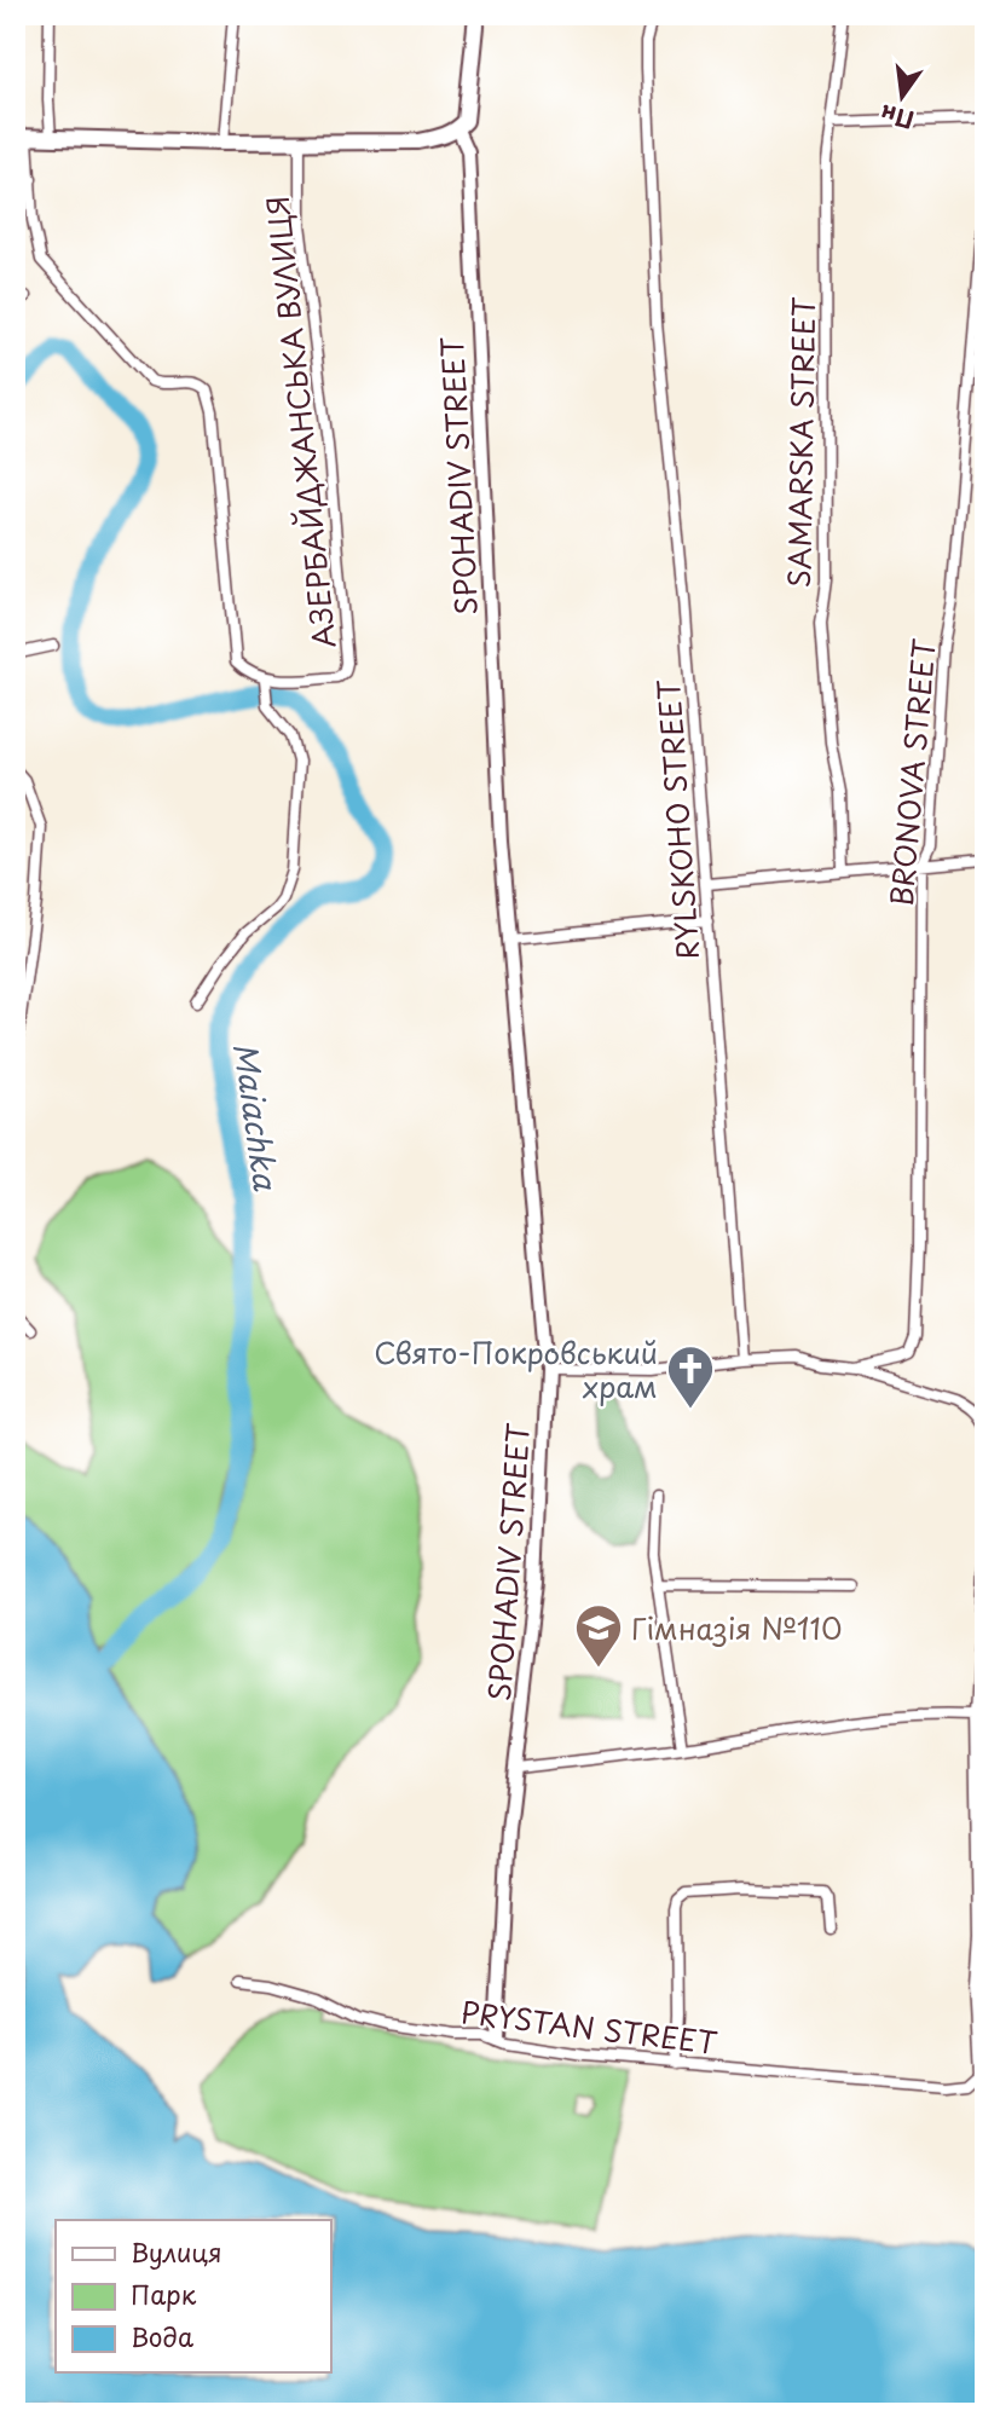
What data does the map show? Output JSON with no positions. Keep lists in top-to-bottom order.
{
  "streets": {
    "street": [
      "АЗЕРБАЙДЖАНСЬКА ВУЛИЦЯ",
      "SAMARSKA STREET",
      "SPOHADIV STREET",
      "BRONOVA STREET",
      "RYLSKOHO STREET",
      "PRYSTAN STREET"
    ]
  },
  "crossings": [
    ["SPOHADIV STREET", "PRYSTAN STREET"]
  ],
  "water": ["Maiachka"],
  "places": {
    "church": ["Свято-Покровський храм"],
    "school or university": ["Гімназія №110"]
  },
  "legend": ["Вулиця", "Парк", "Вода"],
  "north": "bottom"
}
